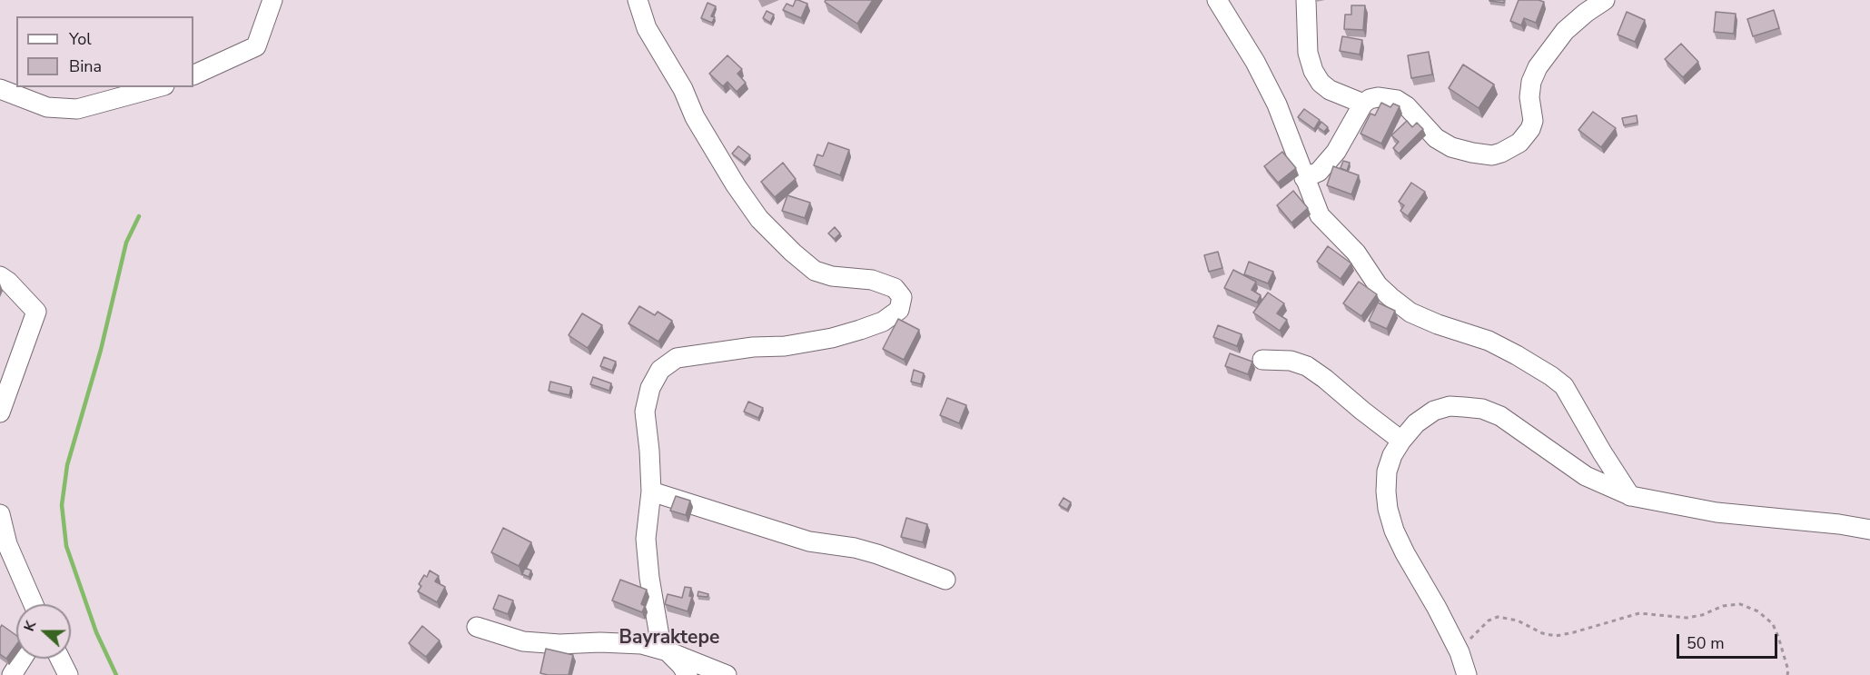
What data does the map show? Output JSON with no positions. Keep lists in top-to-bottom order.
{
  "districts": ["Bayraktepe"],
  "legend": ["Yol", "Bina"],
  "scale_bar": "50 m",
  "north": "left"
}
